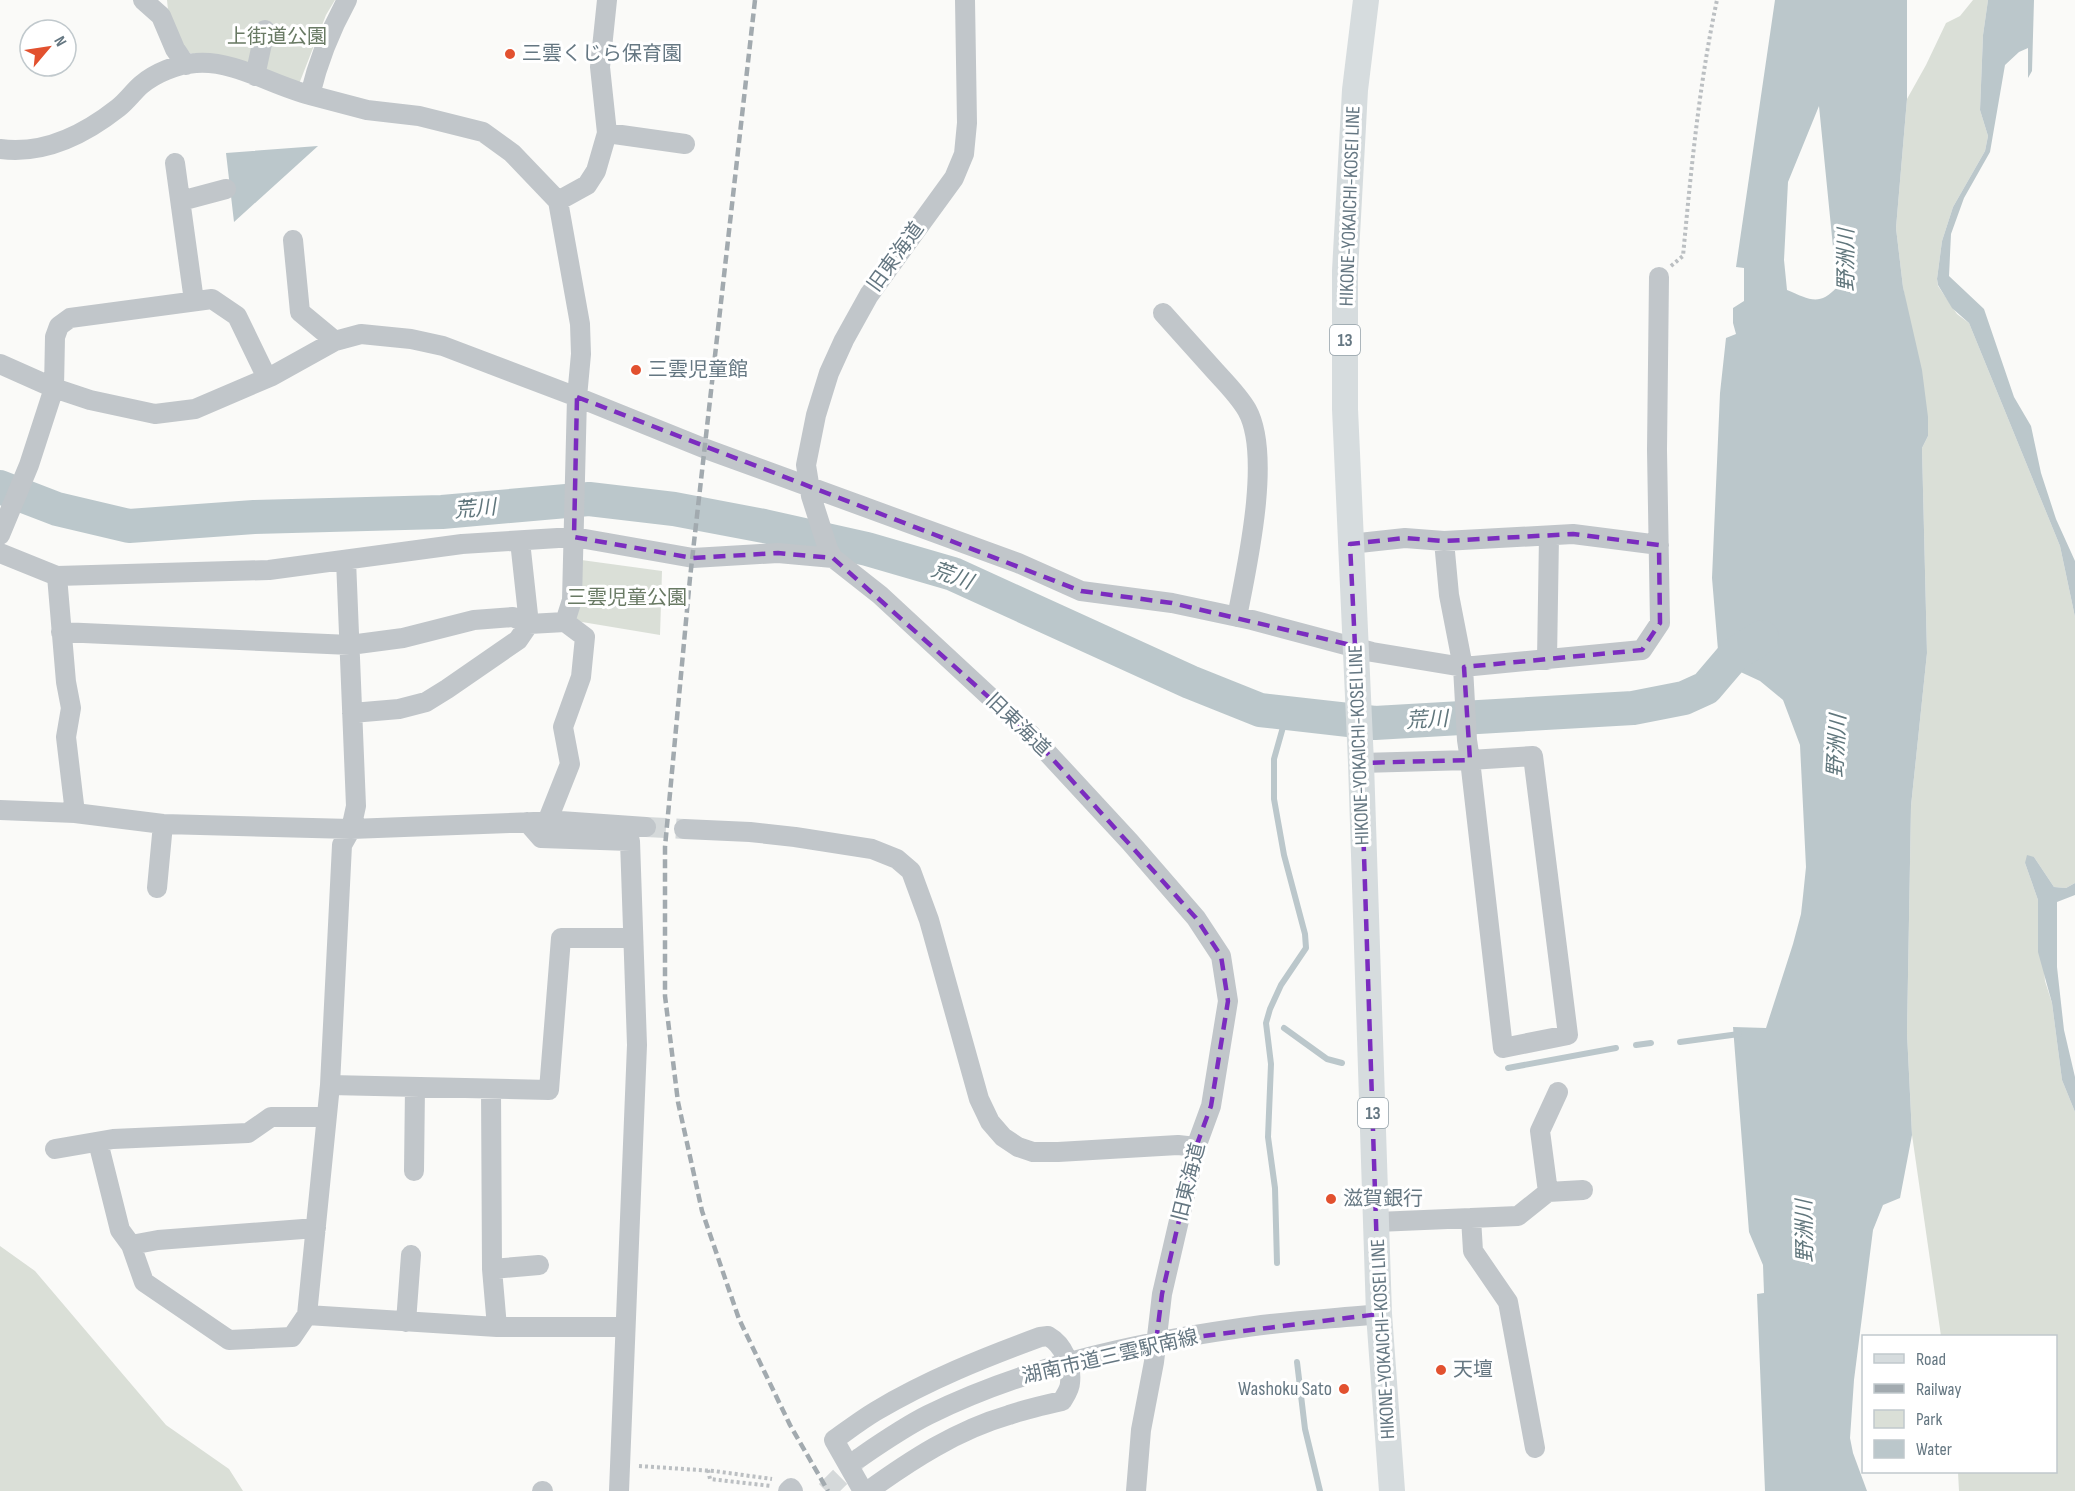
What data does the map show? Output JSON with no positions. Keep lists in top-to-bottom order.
{
  "streets": {
    "main road": ["HIKONE-YOKAICHI-KOSEI LINE", "13"],
    "street": ["旧東海道", "湖南市道三雲駅南線"]
  },
  "crossings": [
    ["HIKONE-YOKAICHI-KOSEI LINE", "湖南市道三雲駅南線"],
    ["旧東海道", "湖南市道三雲駅南線"]
  ],
  "water": ["野洲川", "荒川"],
  "parks": ["上街道公園", "三雲児童公園"],
  "places": [
    "三雲くじら保育園",
    "三雲児童館",
    "滋賀銀行",
    "天壇",
    "Washoku Sato"
  ],
  "legend": [
    "Road",
    "Railway",
    "Park",
    "Water"
  ],
  "north": "top right"
}
